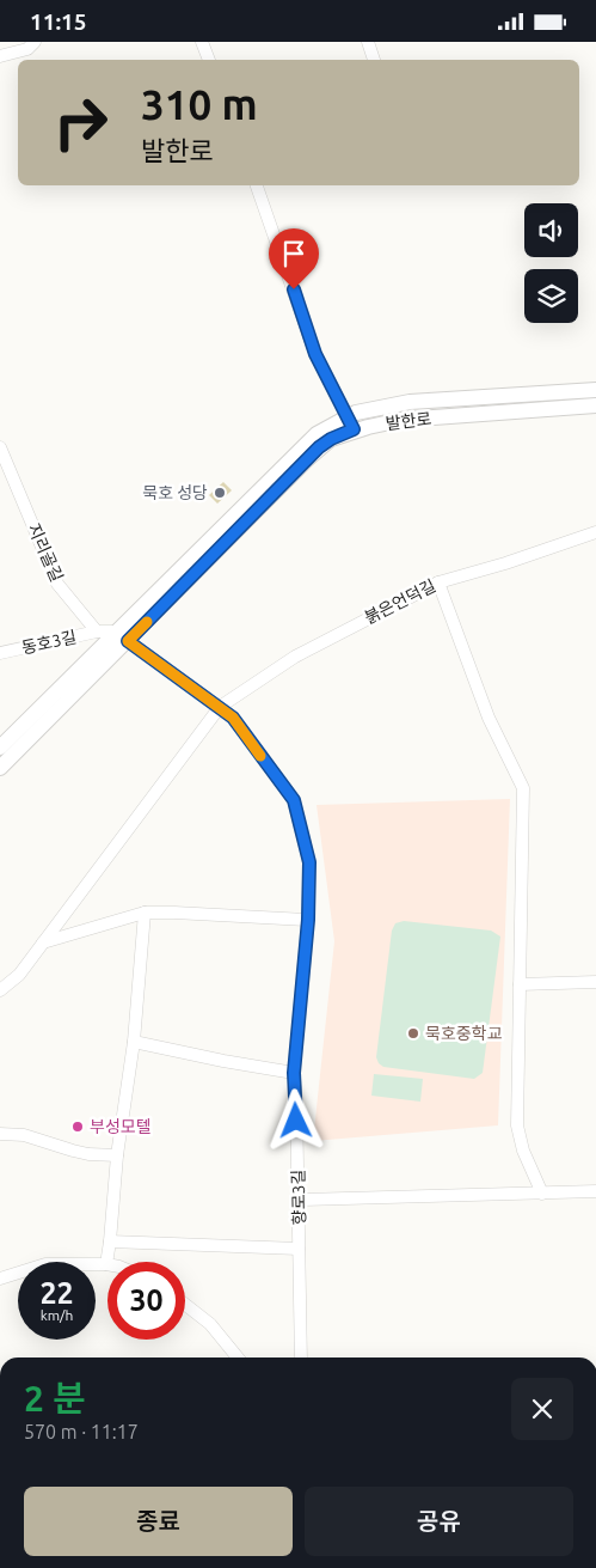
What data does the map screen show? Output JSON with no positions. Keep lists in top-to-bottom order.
{
  "streets": {
    "street": [
      "발한로",
      "지리골길",
      "붉은언덕길",
      "동호3길",
      "향로3길"
    ]
  },
  "crossings": [
    ["발한로", "향로3길"],
    ["지리골길", "동호3길"],
    ["붉은언덕길", "향로3길"]
  ],
  "places": ["묵호 성당", "묵호중학교", "부성모텔"],
  "page": {
    "status": "11:15",
    "turn": ["310 m", "발한로"],
    "speed": "22 km/h",
    "limit": "30",
    "heading": ["2 분", "570 m · 11:17"],
    "buttons": ["종료", "공유"]
  }
}
